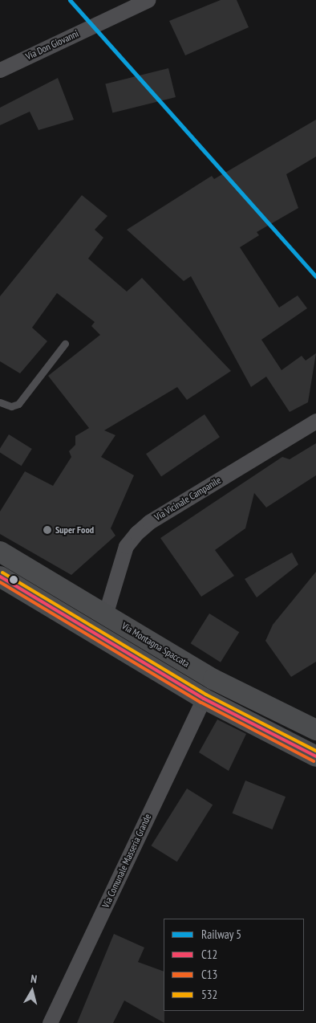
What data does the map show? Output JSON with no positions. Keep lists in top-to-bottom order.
{
  "streets": {
    "main road": ["Via Montagna Spaccata"],
    "street": ["Via Don Giovanni", "Via Vicinale Campanile", "Via Comunale Masseria Grande"]
  },
  "crossings": [
    ["Via Vicinale Campanile", "Via Montagna Spaccata"]
  ],
  "places": ["Super Food"],
  "lines": [
    "rail line 5",
    "transit line 532",
    "transit line C12",
    "transit line C13"
  ],
  "legend": [
    "Railway 5",
    "C12",
    "C13",
    "532"
  ],
  "north": "top"
}
